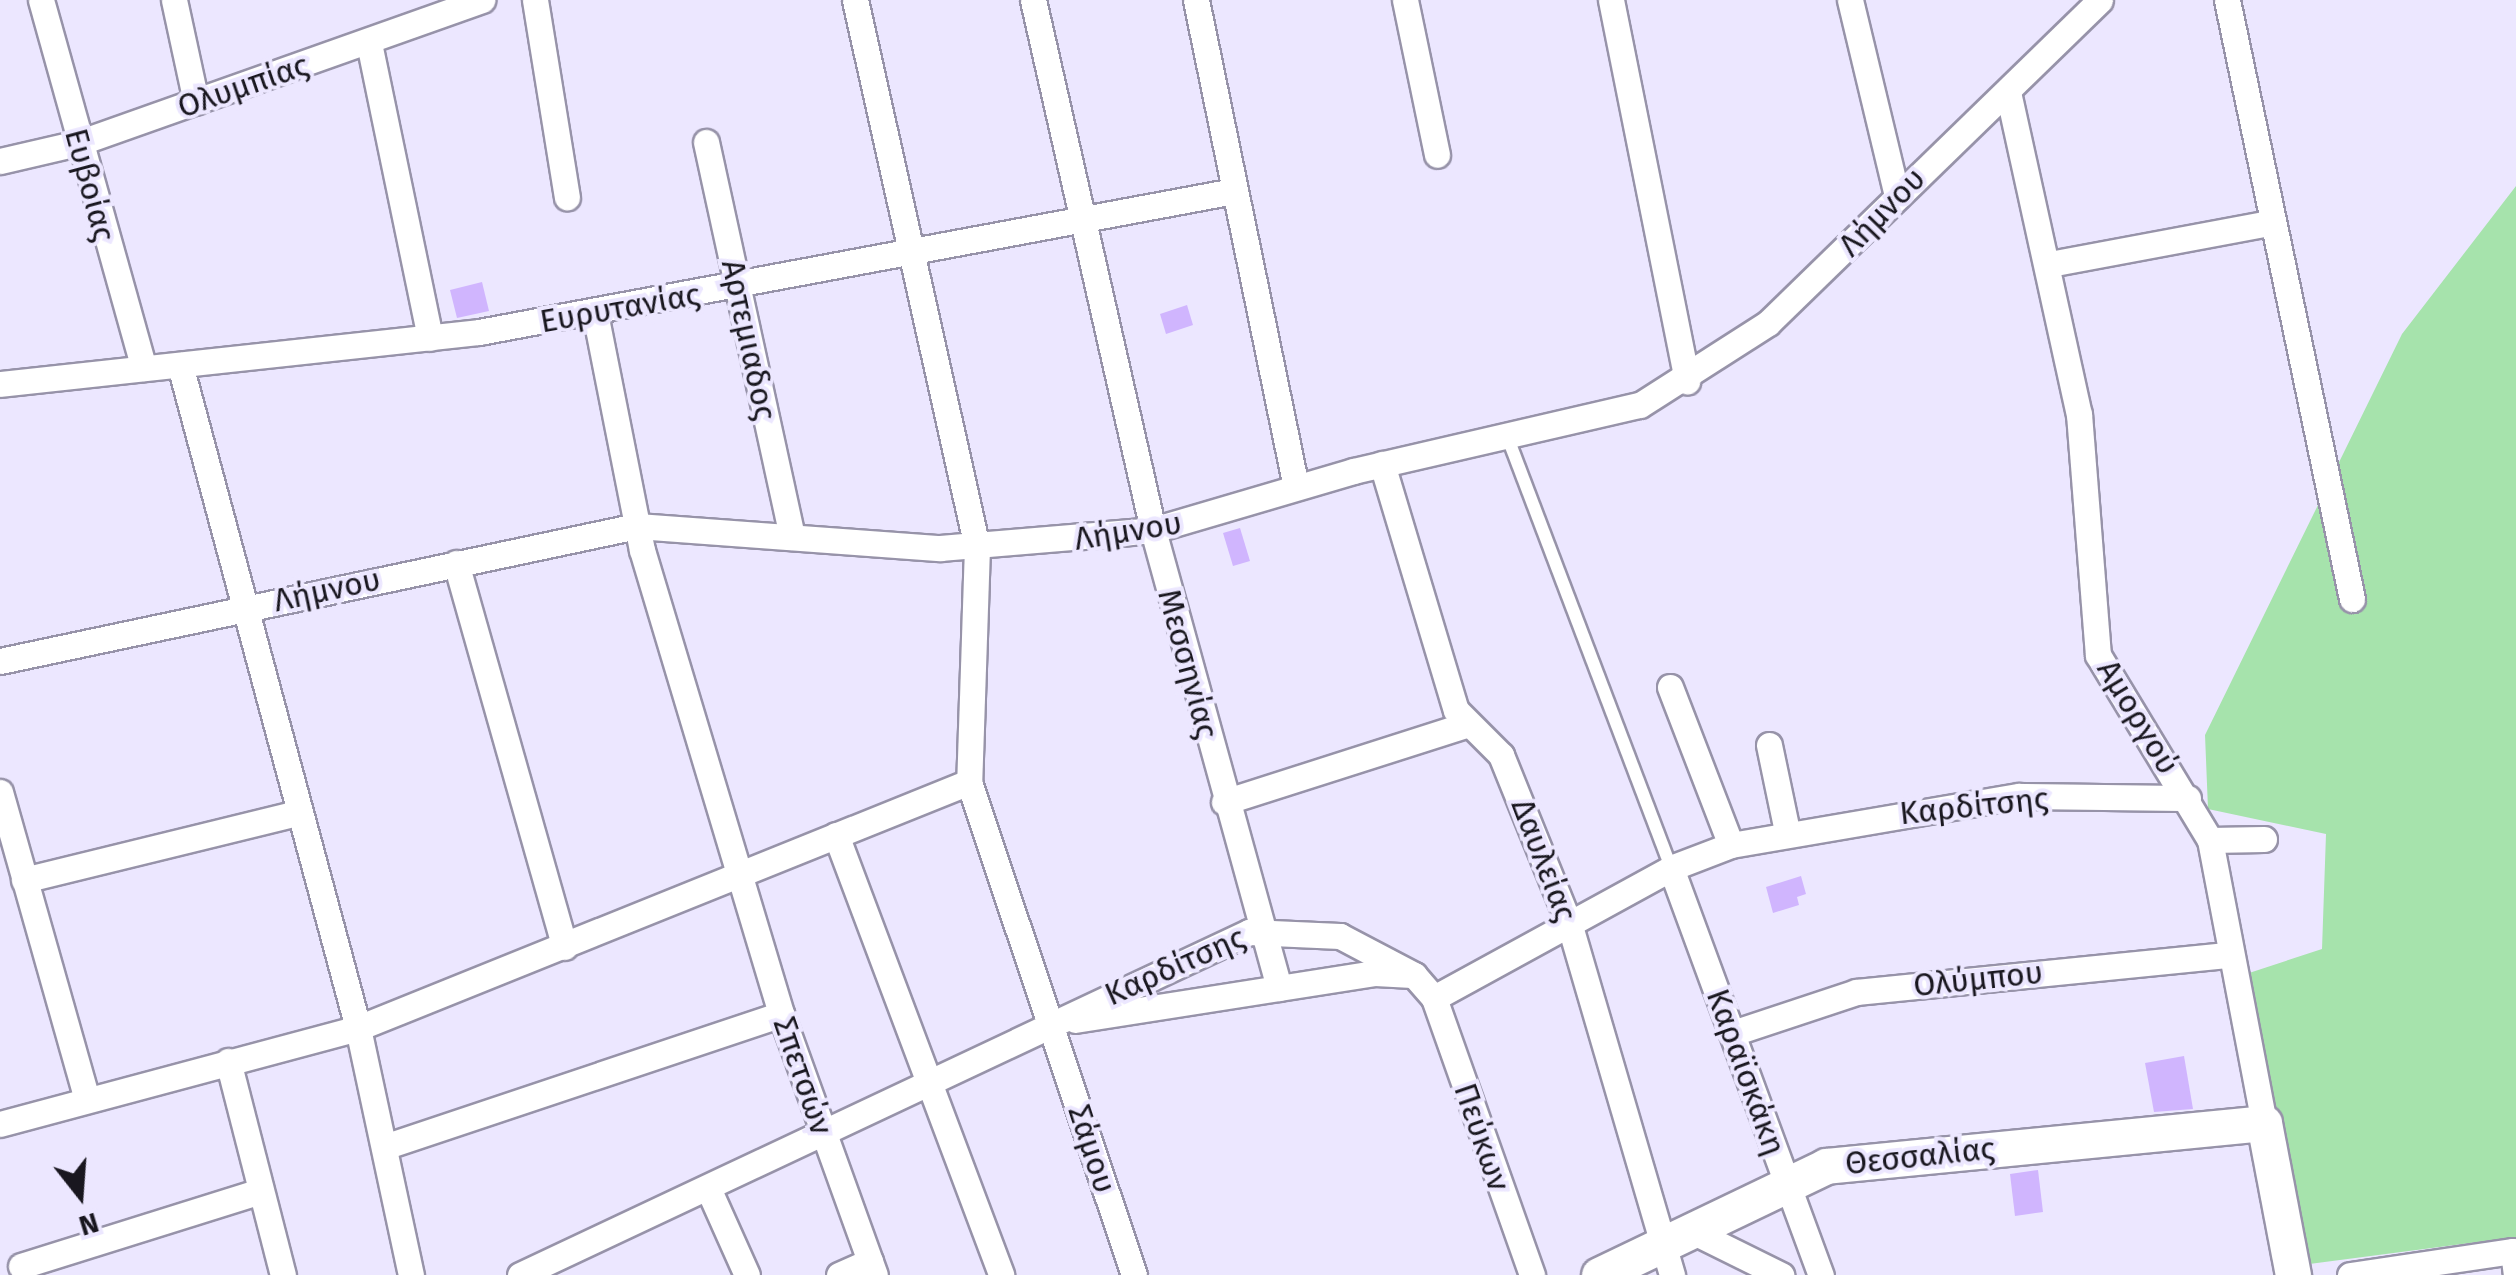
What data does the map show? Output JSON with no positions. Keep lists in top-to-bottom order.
{
  "streets": {
    "street": [
      "Ολυμπίας",
      "Ευβοίας",
      "Λήμνου",
      "Ευρυτανίας",
      "Αρτεμιαδος",
      "Μεσσηνίας",
      "Αμοργού",
      "Καρδίτσης",
      "Δαυλείας",
      "Ολύμπου",
      "Καραϊσκάκη",
      "Σπετσών",
      "Πεύκων",
      "Σάμου",
      "Θεσσαλίας"
    ]
  },
  "crossings": [
    ["Ολυμπίας", "Ευβοίας"],
    ["Ευβοίας", "Ευρυτανίας"],
    ["Λήμνου", "Αρτεμιαδος"],
    ["Λήμνου", "Μεσσηνίας"],
    ["Λήμνου", "Αμοργού"],
    ["Λήμνου", "Δαυλείας"],
    ["Λήμνου", "Σπετσών"],
    ["Ευρυτανίας", "Αρτεμιαδος"],
    ["Ευρυτανίας", "Μεσσηνίας"],
    ["Ευρυτανίας", "Σπετσών"],
    ["Μεσσηνίας", "Καρδίτσης"],
    ["Αμοργού", "Καρδίτσης"],
    ["Αμοργού", "Ολύμπου"],
    ["Αμοργού", "Θεσσαλίας"],
    ["Καρδίτσης", "Δαυλείας"],
    ["Καρδίτσης", "Καραϊσκάκη"],
    ["Καρδίτσης", "Σπετσών"],
    ["Καρδίτσης", "Πεύκων"],
    ["Καρδίτσης", "Σάμου"],
    ["Δαυλείας", "Θεσσαλίας"],
    ["Ολύμπου", "Καραϊσκάκη"],
    ["Καραϊσκάκη", "Θεσσαλίας"]
  ],
  "north": "bottom"
}
